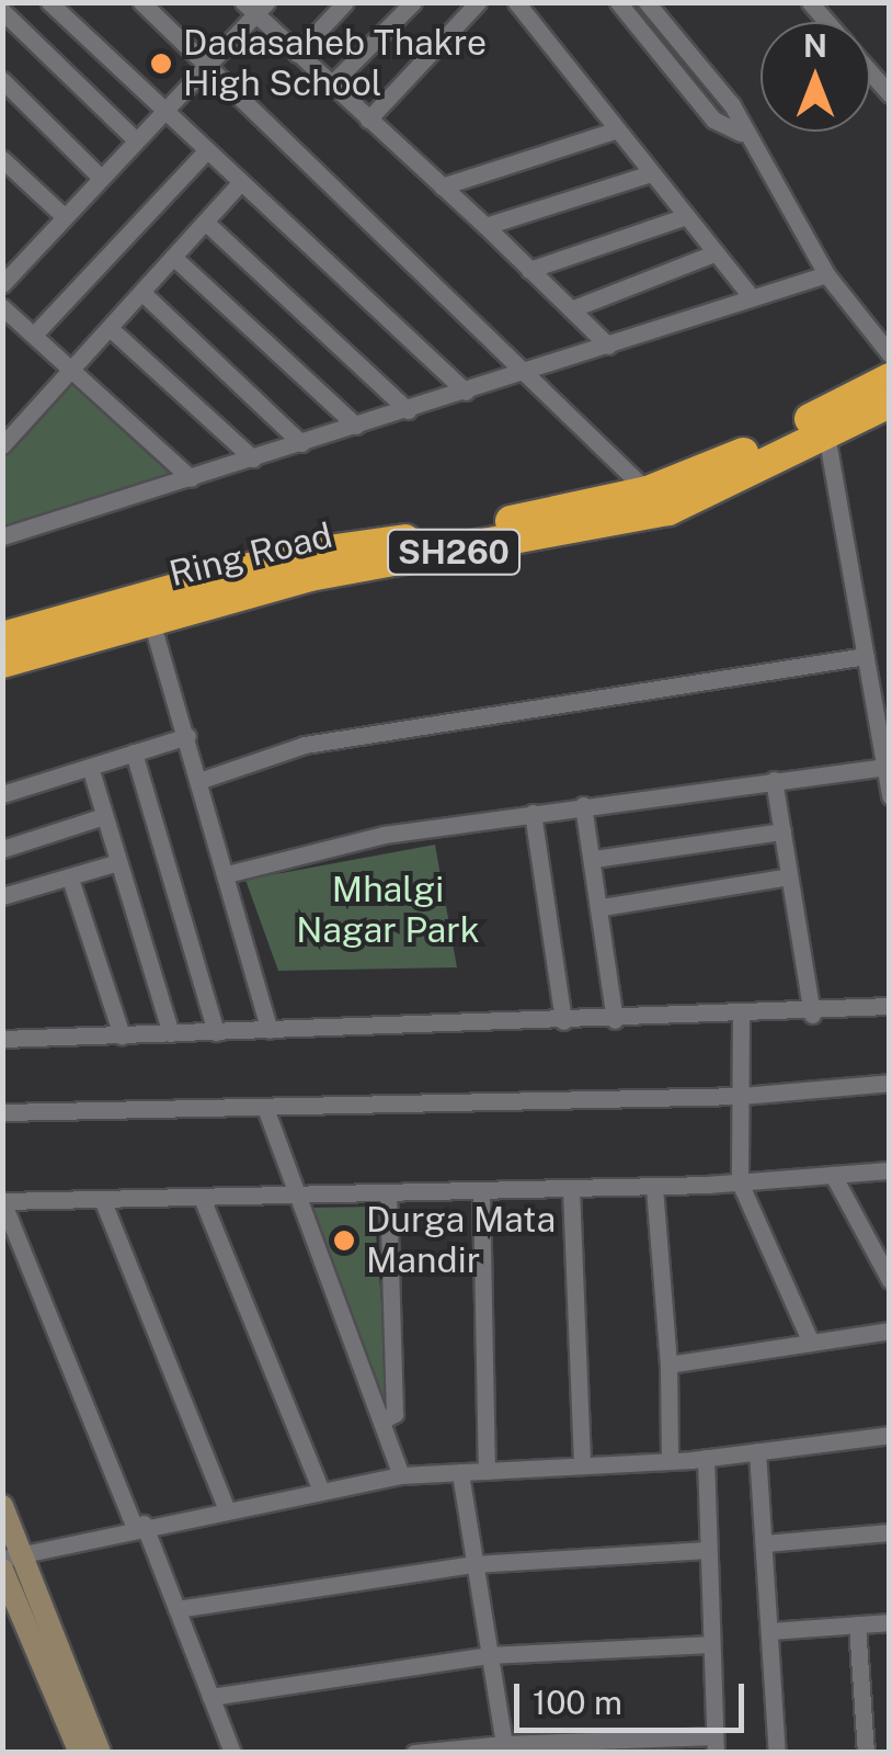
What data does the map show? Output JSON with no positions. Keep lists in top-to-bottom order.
{
  "streets": {
    "highway": ["SH260", "Ring Road"]
  },
  "parks": ["Mhalgi Nagar Park"],
  "places": ["Dadasaheb Thakre High School", "Durga Mata Mandir"],
  "scale_bar": "100 m",
  "north": "top"
}
